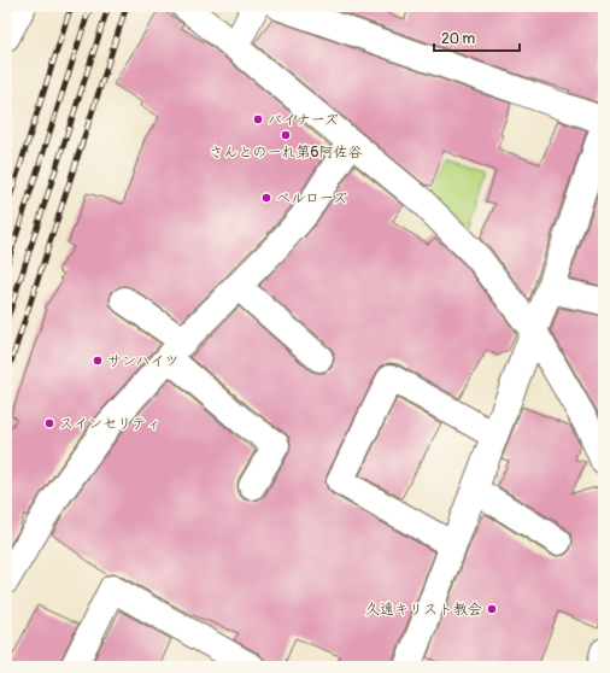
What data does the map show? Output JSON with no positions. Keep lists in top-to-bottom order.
{
  "places": [
    "バイナーズ",
    "さんとのーれ第6阿佐谷",
    "ベルローズ",
    "サンハイツ",
    "スインセリティ",
    "久遠キリスト教会"
  ],
  "scale_bar": "20 m"
}
